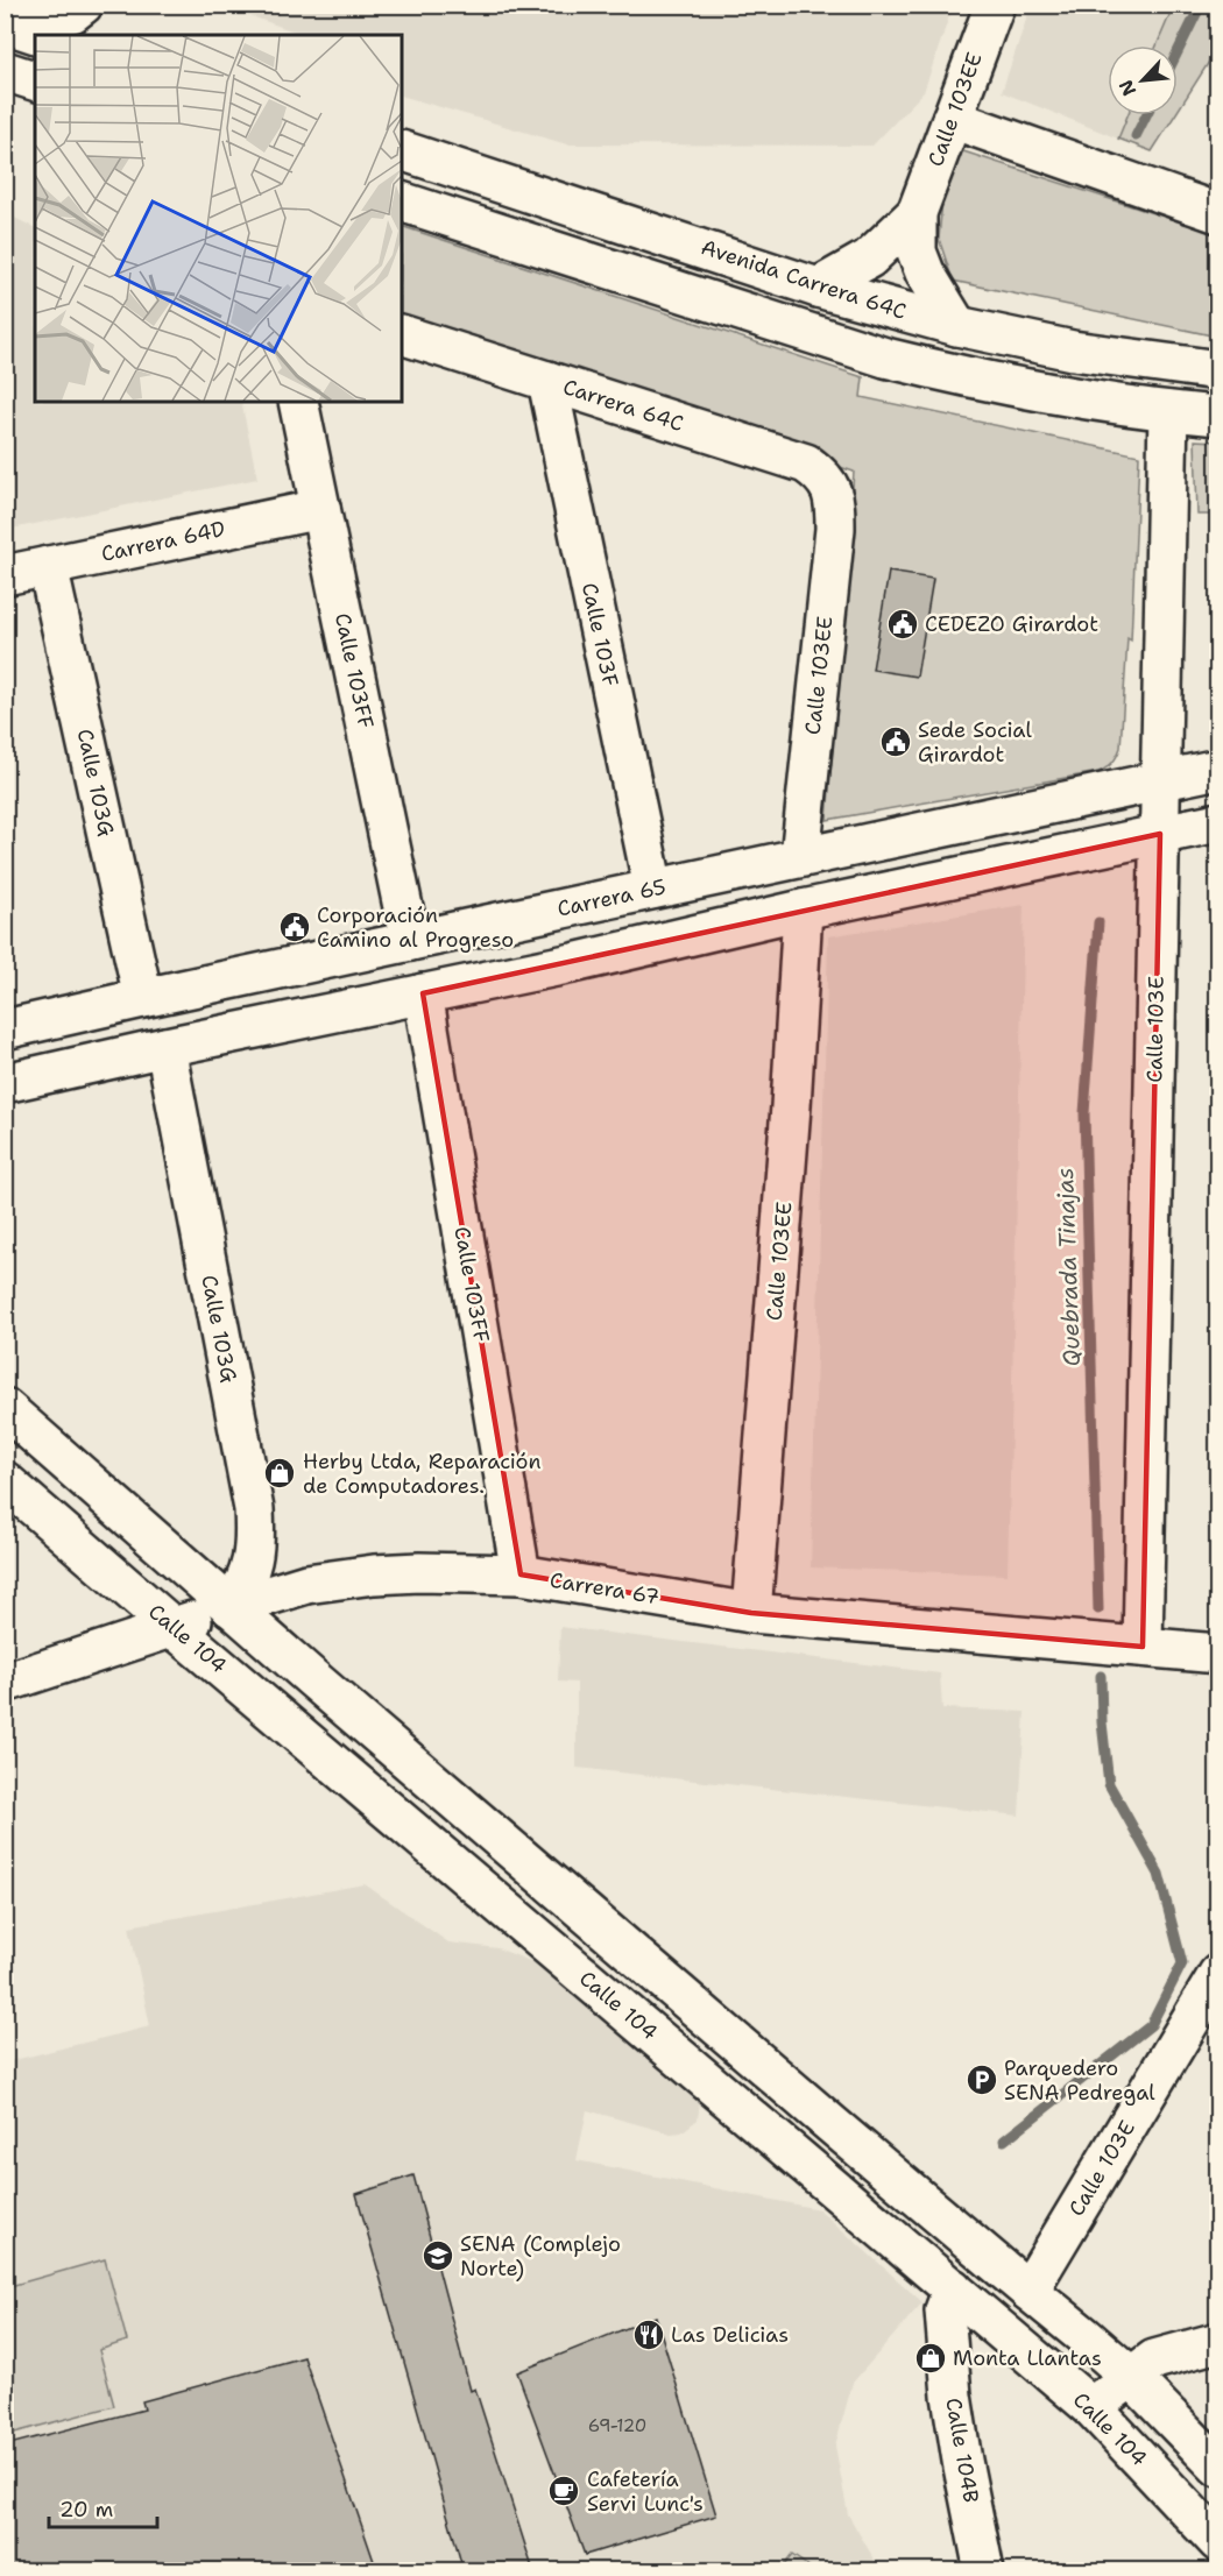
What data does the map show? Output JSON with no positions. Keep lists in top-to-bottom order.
{
  "streets": {
    "street": [
      "Calle 103EE",
      "Avenida Carrera 64C",
      "Carrera 64C",
      "Carrera 64D",
      "Calle 103F",
      "Calle 103FF",
      "Calle 103G",
      "Carrera 65",
      "Calle 103E",
      "Carrera 67",
      "Calle 104",
      "Calle 104B"
    ]
  },
  "crossings": [
    ["Calle 103EE", "Avenida Carrera 64C"],
    ["Calle 103EE", "Carrera 64C"],
    ["Calle 103EE", "Carrera 65"],
    ["Calle 103EE", "Carrera 67"],
    ["Carrera 64C", "Calle 103F"],
    ["Carrera 64D", "Calle 103FF"],
    ["Carrera 64D", "Calle 103G"],
    ["Calle 103F", "Carrera 65"],
    ["Calle 103FF", "Carrera 65"],
    ["Calle 103FF", "Carrera 67"],
    ["Calle 103G", "Carrera 65"],
    ["Calle 103G", "Carrera 67"],
    ["Carrera 65", "Calle 103E"],
    ["Calle 103E", "Carrera 67"],
    ["Carrera 67", "Calle 104"],
    ["Calle 104", "Calle 104B"]
  ],
  "water": ["Quebrada Tinajas"],
  "places": {
    "public building": ["CEDEZO Girardot", "Sede Social Girardot", "Corporación Camino al Progreso"],
    "shop": ["Herby Ltda, Reparación de Computadores.", "Monta Llantas"],
    "parking": ["Parquedero SENA Pedregal"],
    "school or university": ["SENA (Complejo Norte)"],
    "restaurant": ["Las Delicias"],
    "cafe": ["Cafetería Servi Lunc's"]
  },
  "house_numbers": ["69-120"],
  "scale_bar": "20 m",
  "north": "bottom left"
}
